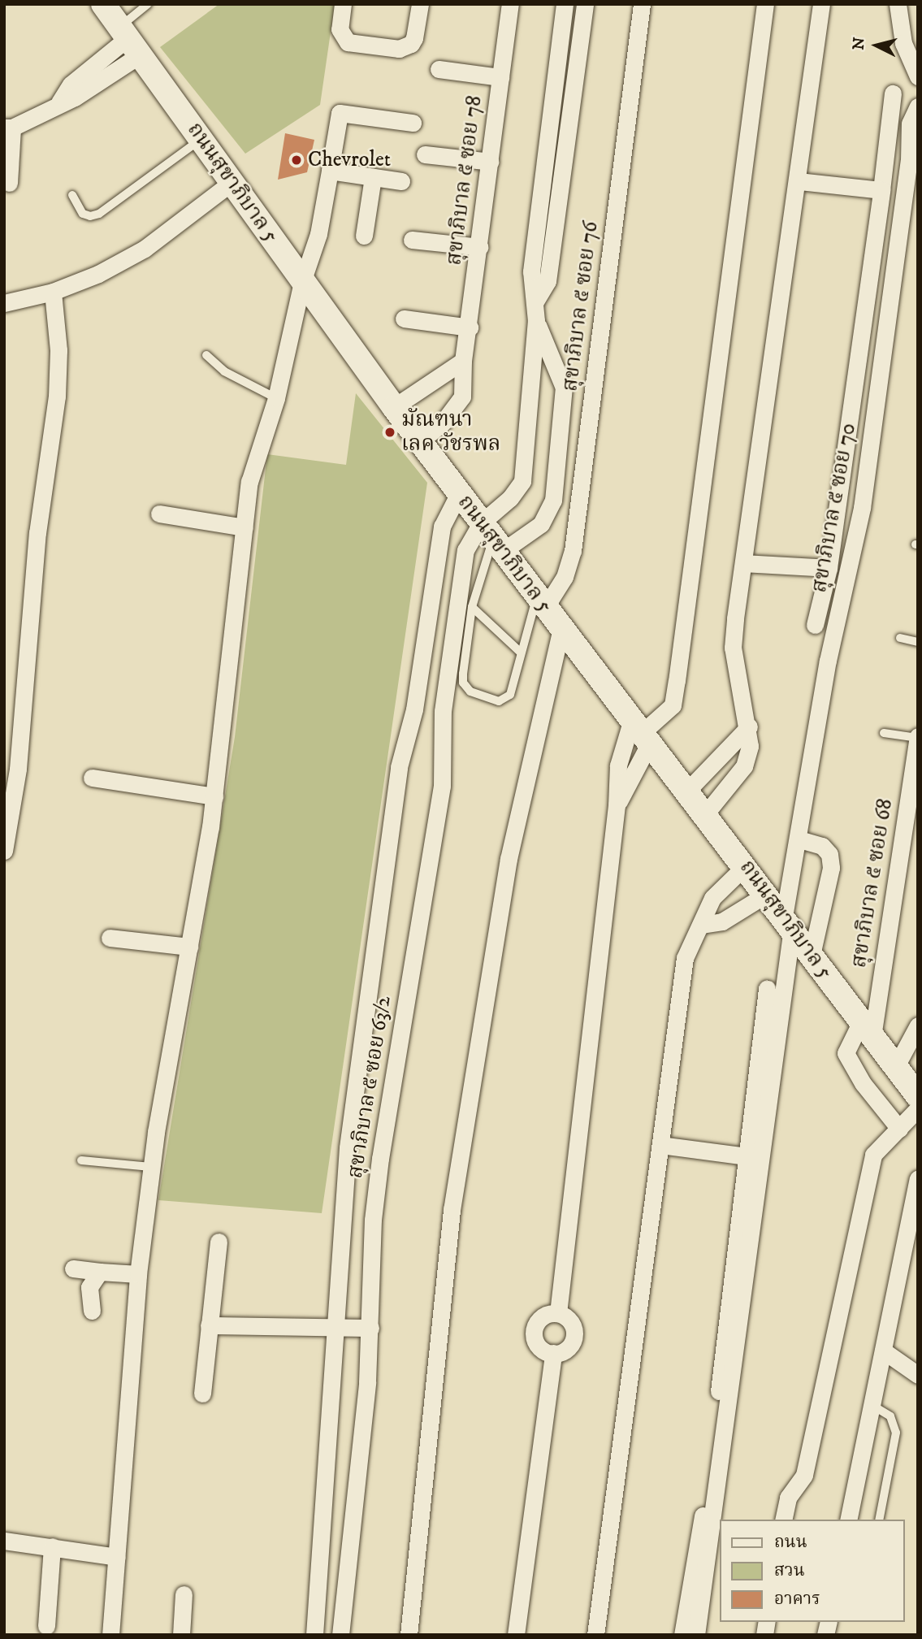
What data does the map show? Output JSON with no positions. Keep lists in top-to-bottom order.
{
  "streets": {
    "main road": ["ถนนสุขาภิบาล 5"],
    "street": [
      "สุขาภิบาล ๕ ซอย 78",
      "สุขาภิบาล ๕ ซอย 76",
      "สุขาภิบาล ๕ ซอย 70",
      "สุขาภิบาล ๕ ซอย 68",
      "สุขาภิบาล ๕ ซอย 63/2"
    ]
  },
  "crossings": [
    ["สุขาภิบาล ๕ ซอย 78", "ถนนสุขาภิบาล 5"],
    ["ถนนสุขาภิบาล 5", "สุขาภิบาล ๕ ซอย 76"],
    ["ถนนสุขาภิบาล 5", "สุขาภิบาล ๕ ซอย 70"],
    ["ถนนสุขาภิบาล 5", "สุขาภิบาล ๕ ซอย 68"]
  ],
  "places": ["Chevrolet", "มัณฑนา เลค วัชรพล"],
  "legend": ["ถนน", "สวน", "อาคาร"],
  "north": "left"
}
